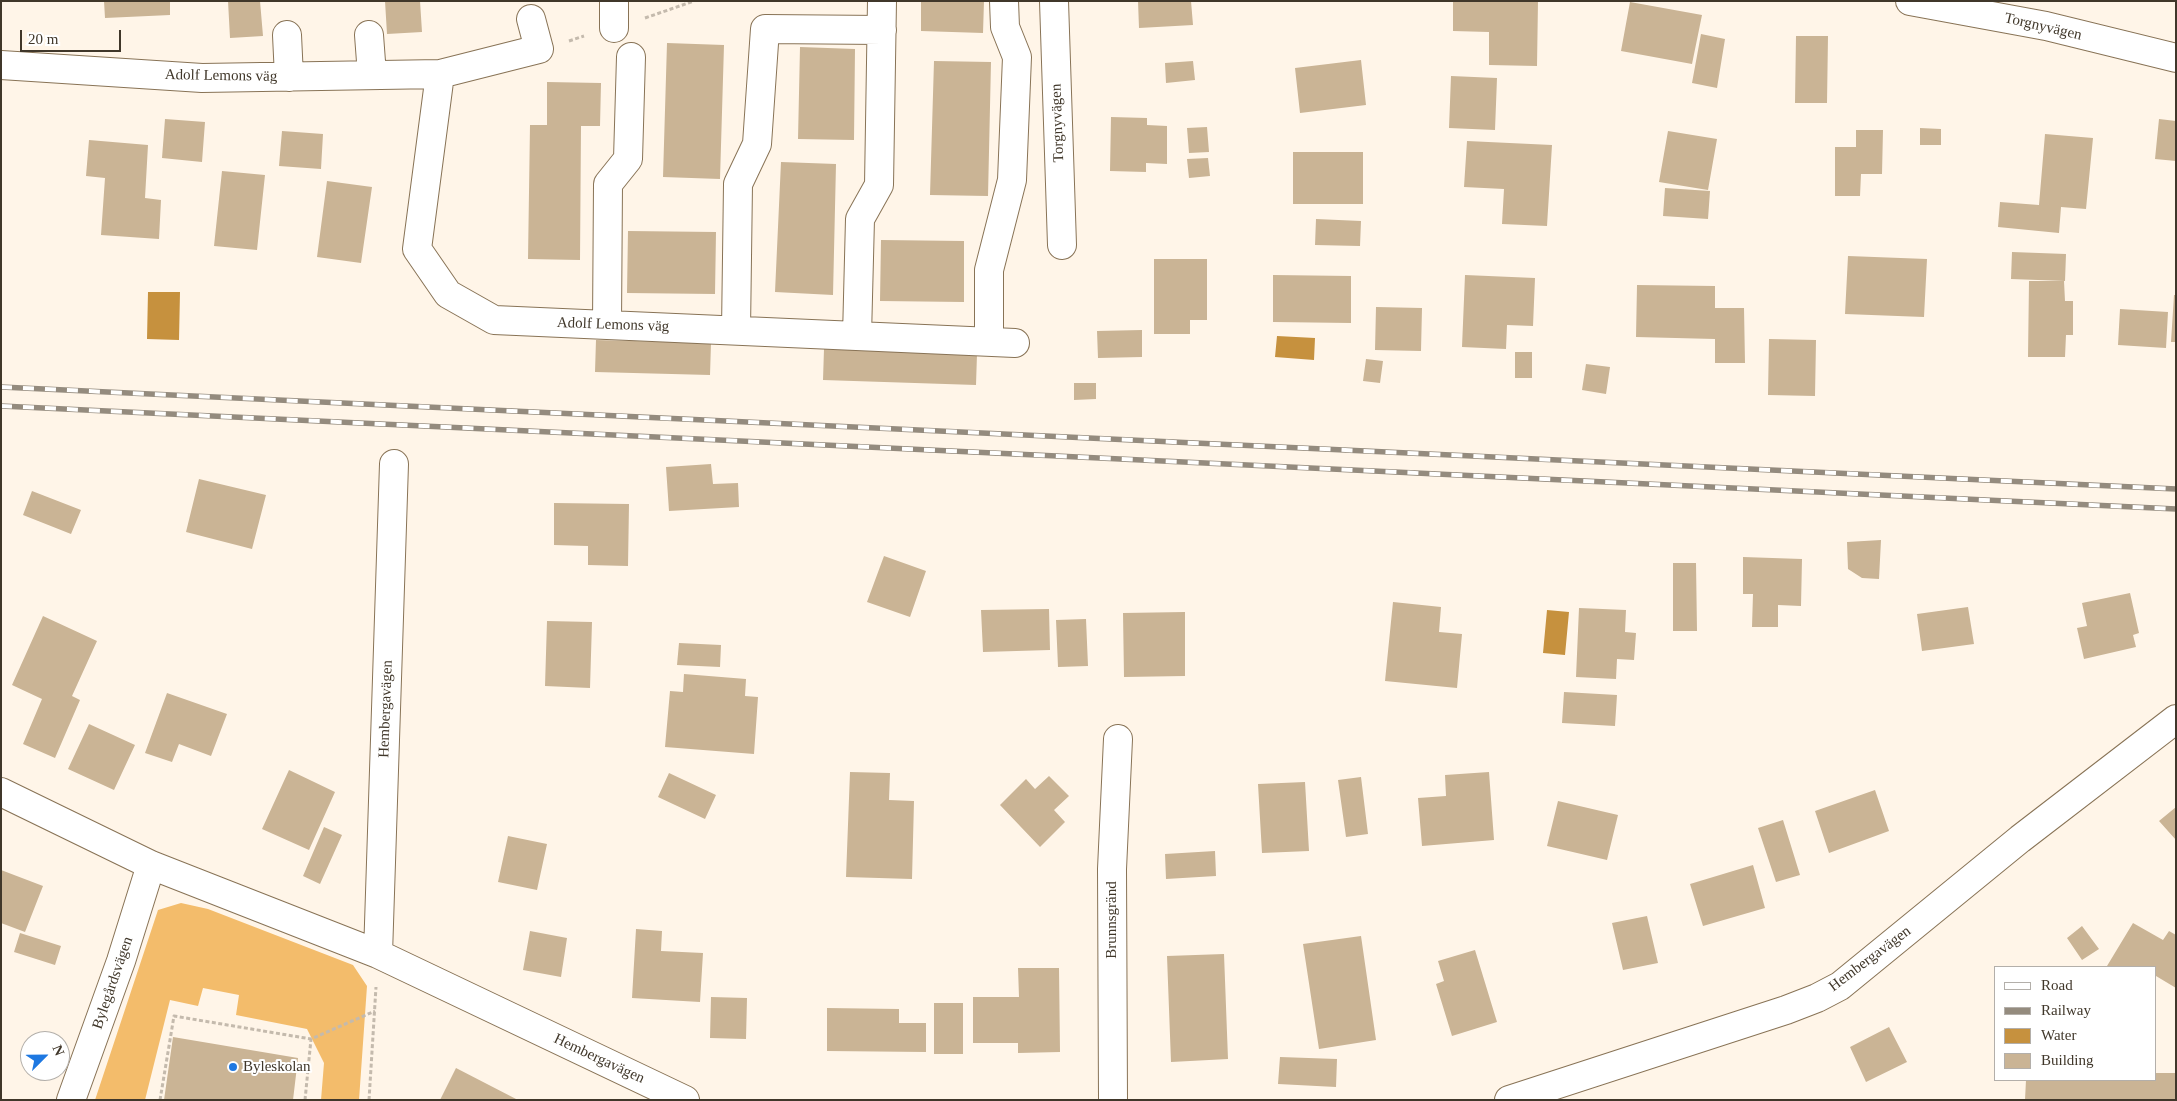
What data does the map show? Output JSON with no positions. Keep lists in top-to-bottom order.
{
  "streets": {
    "street": [
      "Torgnyvägen",
      "Adolf Lemons väg",
      "Hembergavägen",
      "Brunnsgränd",
      "Bylegårdsvägen"
    ]
  },
  "crossings": [
    ["Hembergavägen", "Bylegårdsvägen"]
  ],
  "places": ["Byleskolan"],
  "legend": [
    "Road",
    "Railway",
    "Water",
    "Building"
  ],
  "scale_bar": "20 m",
  "north": "top right"
}
